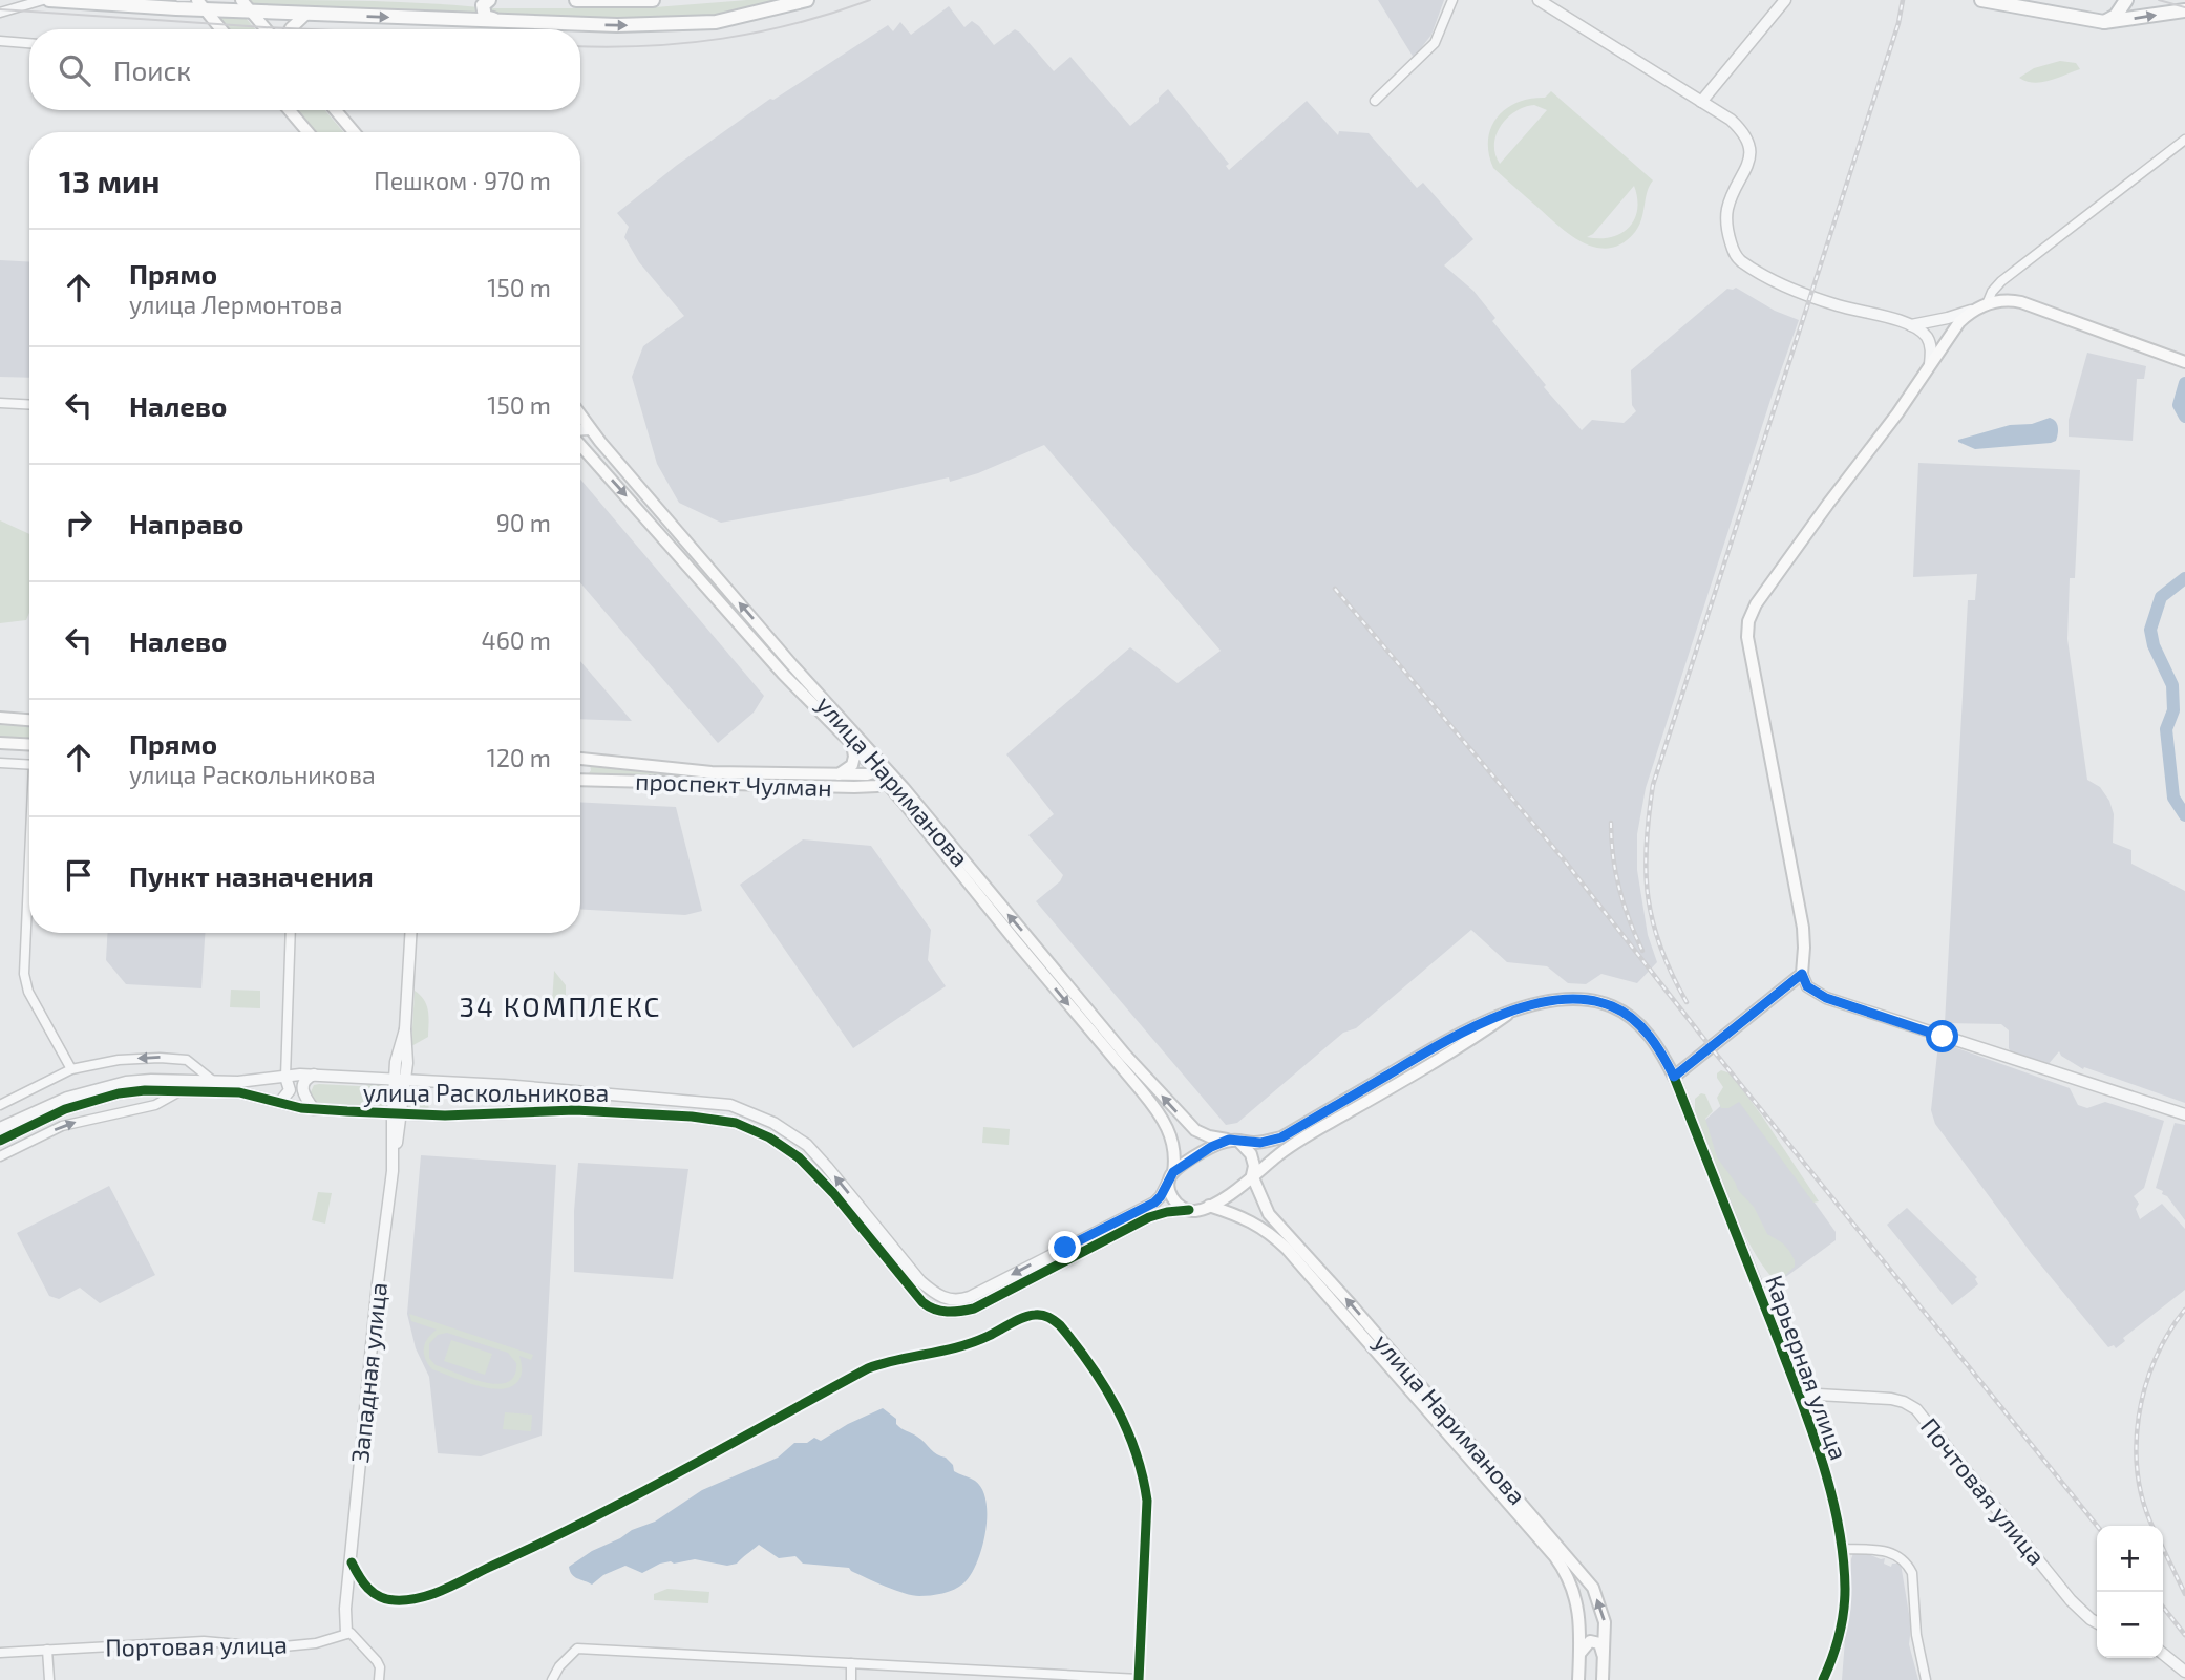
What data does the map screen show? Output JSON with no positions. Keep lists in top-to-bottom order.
{
  "streets": {
    "main road": ["улица Нариманова", "проспект Чулман"],
    "street": [
      "улица Раскольникова",
      "Карьерная улица",
      "Западная улица",
      "Почтовая улица",
      "Портовая улица"
    ]
  },
  "crossings": [
    ["улица Нариманова", "проспект Чулман"],
    ["улица Нариманова", "улица Раскольникова"],
    ["улица Раскольникова", "Западная улица"],
    ["Карьерная улица", "Почтовая улица"],
    ["Западная улица", "Портовая улица"]
  ],
  "districts": ["34 КОМПЛЕКС"],
  "page": {
    "search": "Поиск",
    "heading": ["13 мин", "Пешком · 970 m"],
    "list": [
      ["Прямо", "улица Лермонтова", "150 m"],
      ["Налево", "150 m"],
      ["Направо", "90 m"],
      ["Налево", "460 m"],
      ["Прямо", "улица Раскольникова", "120 m"],
      "Пункт назначения"
    ],
    "map_buttons": ["+", "−"]
  }
}
